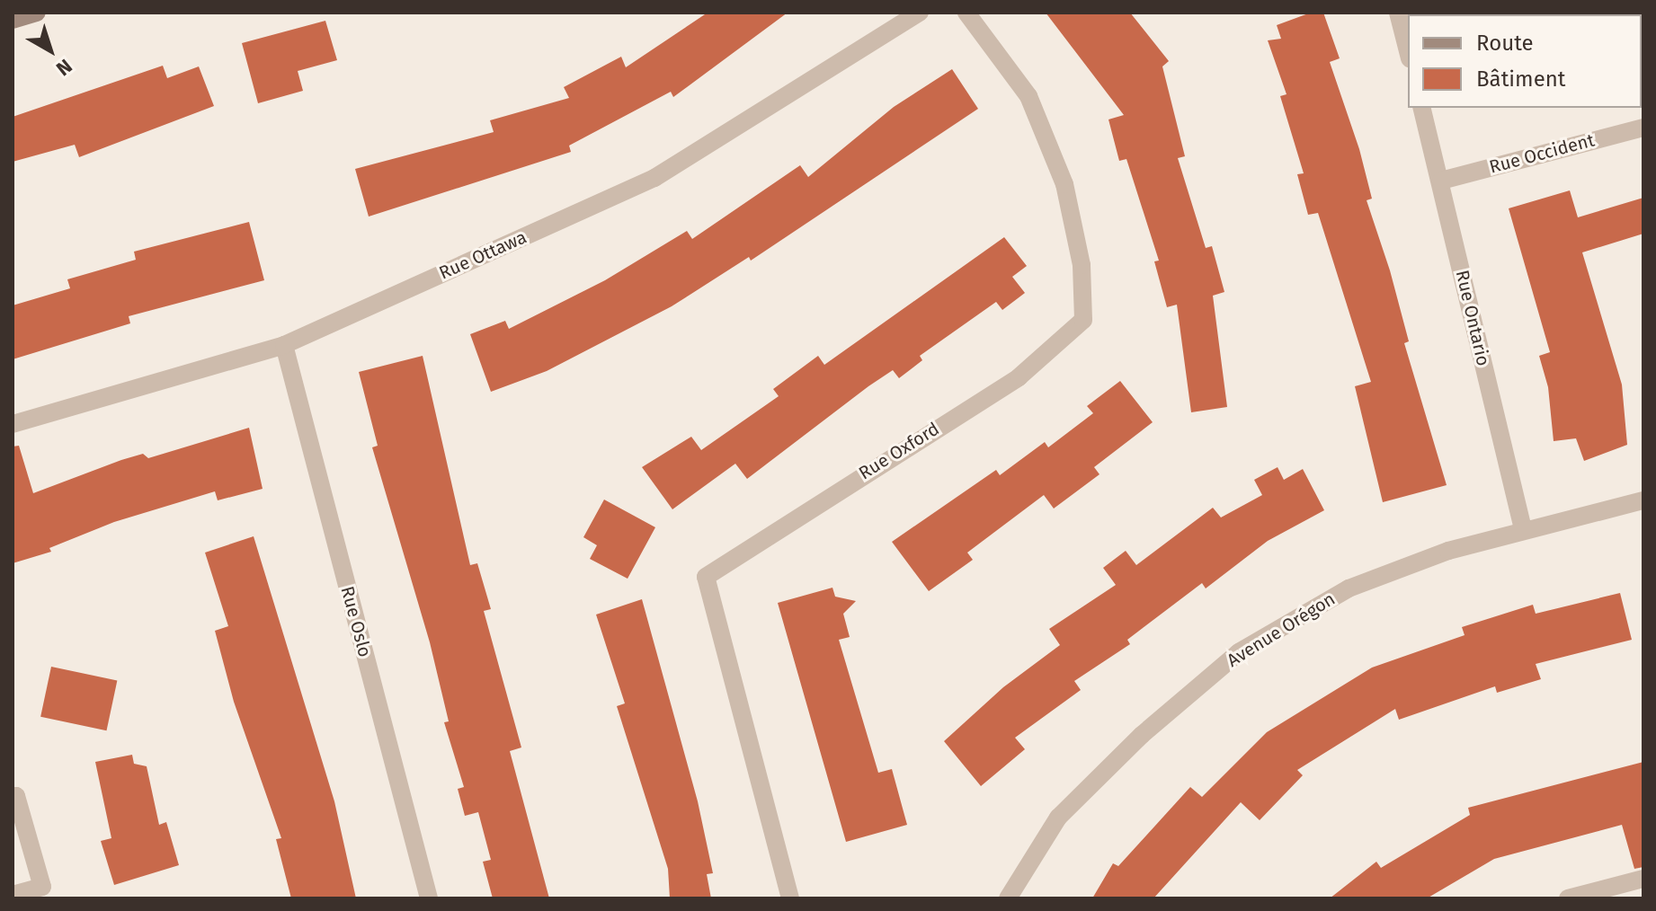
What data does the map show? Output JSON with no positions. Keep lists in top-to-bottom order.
{
  "streets": {
    "street": [
      "Rue Occident",
      "Rue Ottawa",
      "Rue Ontario",
      "Rue Oxford",
      "Rue Oslo",
      "Avenue Orégon"
    ]
  },
  "crossings": [
    ["Rue Occident", "Rue Ontario"],
    ["Rue Ottawa", "Rue Oslo"],
    ["Rue Ontario", "Avenue Orégon"]
  ],
  "legend": ["Route", "Bâtiment"],
  "north": "bottom right"
}
